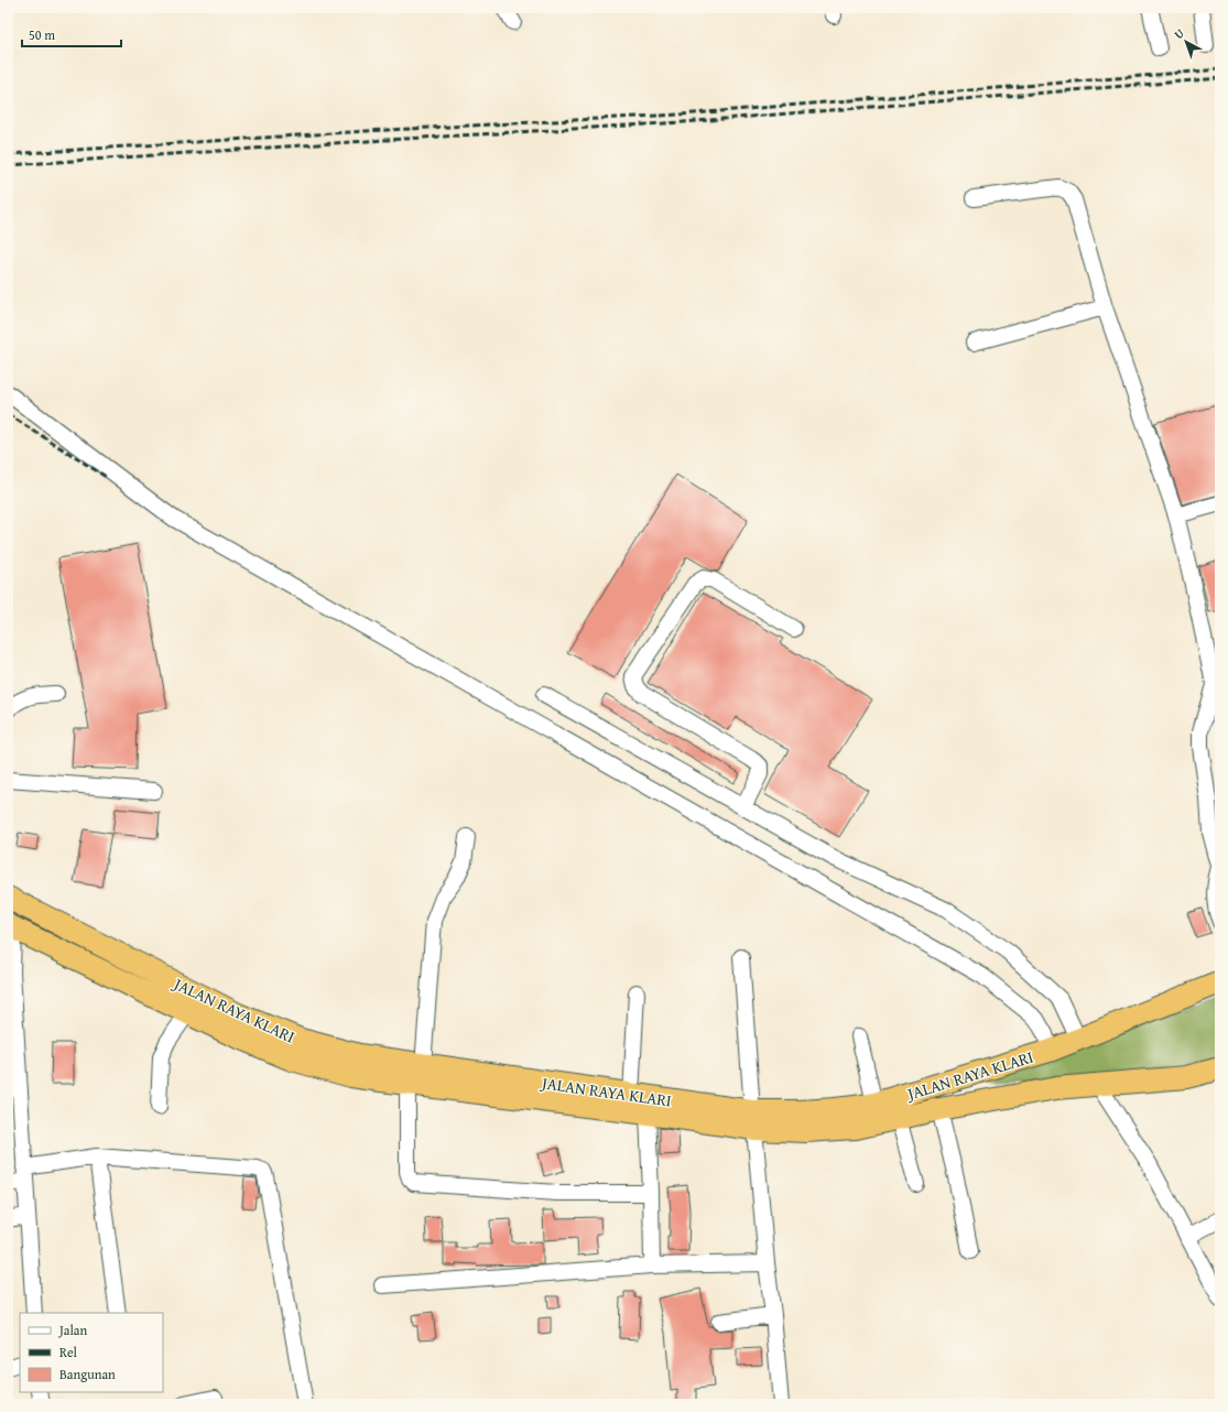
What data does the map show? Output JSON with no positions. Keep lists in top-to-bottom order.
{
  "streets": {
    "highway": ["JALAN RAYA KLARI"]
  },
  "legend": ["Jalan", "Rel", "Bangunan"],
  "scale_bar": "50 m",
  "north": "top left"
}
